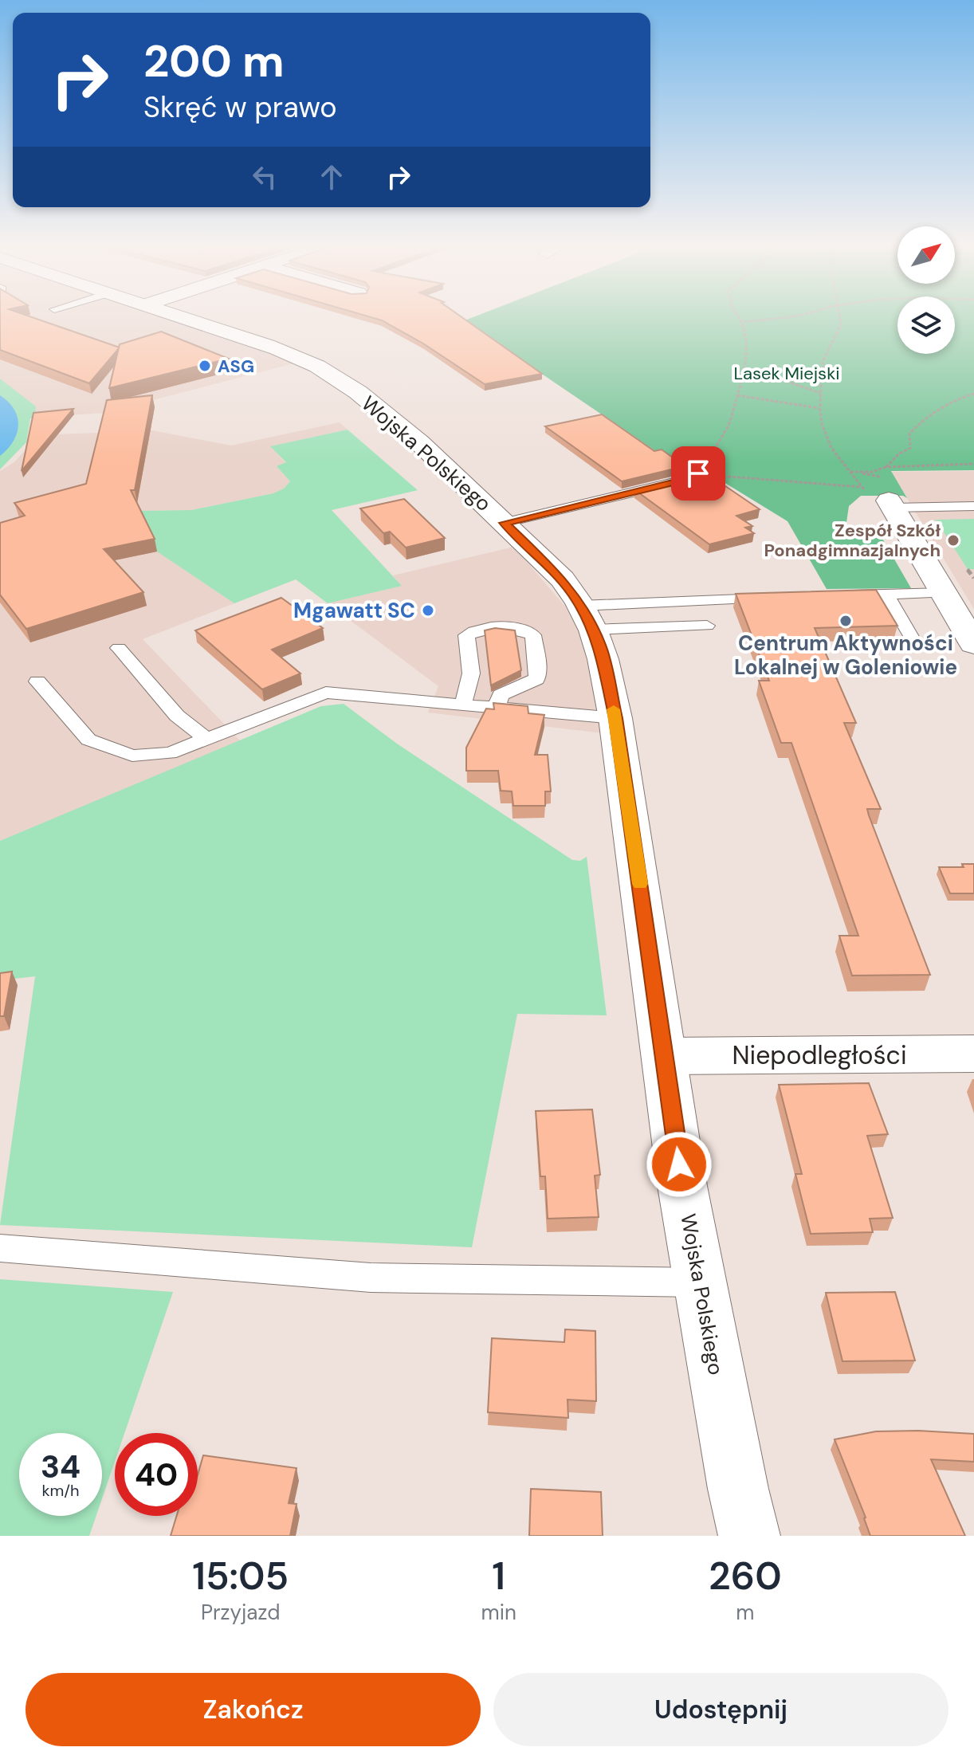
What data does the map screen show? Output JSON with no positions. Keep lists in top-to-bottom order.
{
  "streets": {
    "street": ["Wojska Polskiego", "Niepodległości"]
  },
  "crossings": [
    ["Wojska Polskiego", "Niepodległości"]
  ],
  "parks": ["Lasek Miejski"],
  "places": [
    "ASG",
    "Zespół Szkół Ponadgimnazjalnych",
    "Mgawatt SC",
    "Centrum Aktywności Lokalnej w Goleniowie"
  ],
  "north": "top right",
  "page": {
    "turn": ["200 m", "Skręć w prawo"],
    "speed": "34 km/h",
    "limit": "40",
    "eta": [
      "15:05",
      "Przyjazd",
      "1",
      "min",
      "260",
      "m"
    ],
    "buttons": ["Zakończ", "Udostępnij"]
  }
}
